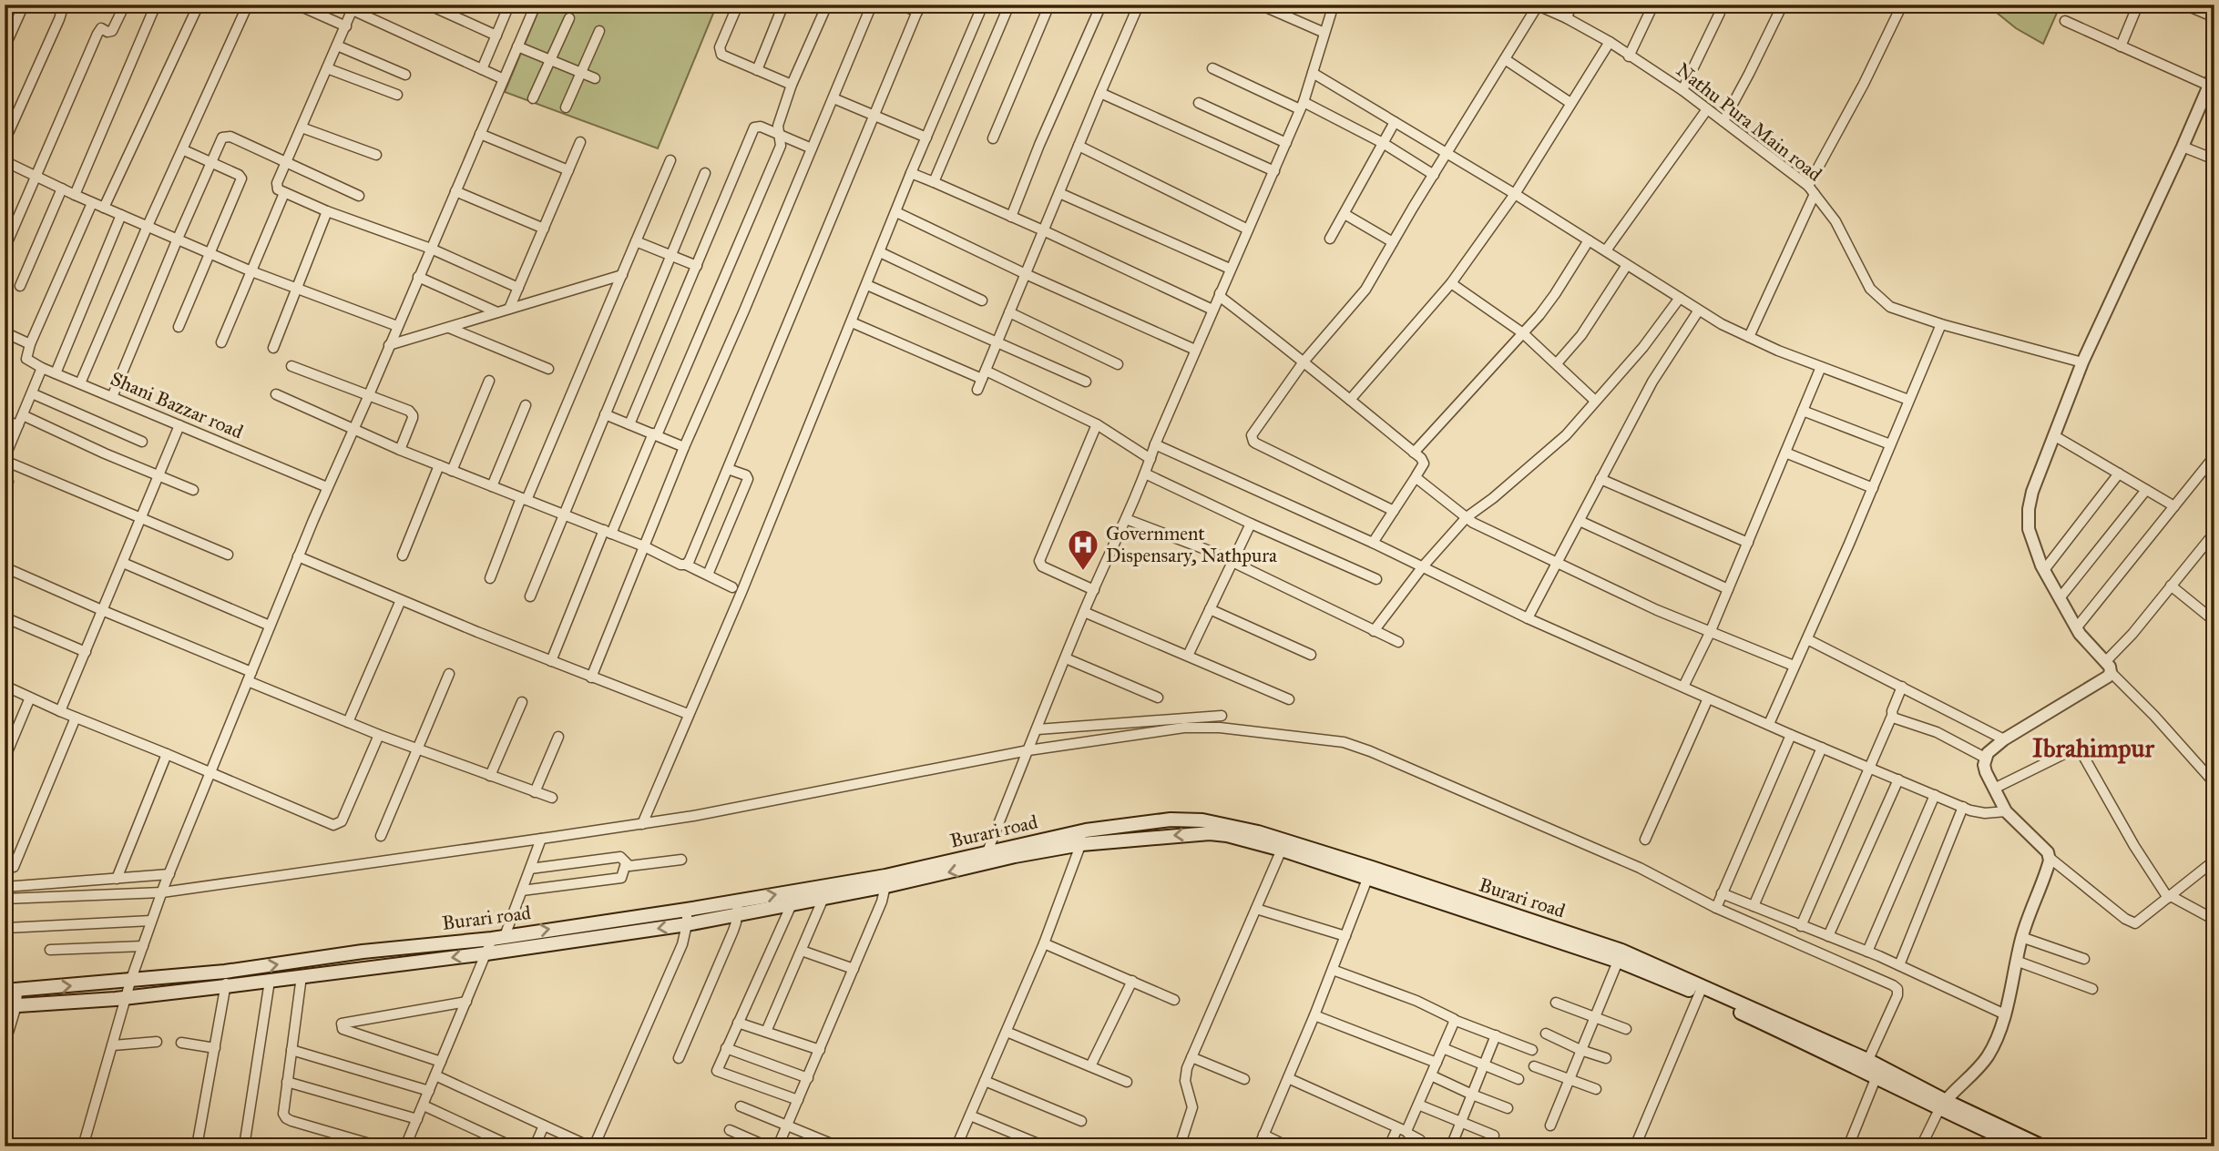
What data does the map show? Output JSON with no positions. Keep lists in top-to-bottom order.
{
  "streets": {
    "main road": ["Burari road"],
    "street": ["Nathu Pura Main road", "Shani Bazzar road"]
  },
  "districts": ["Ibrahimpur"],
  "places": {
    "hospital": ["Government Dispensary, Nathpura"]
  }
}
